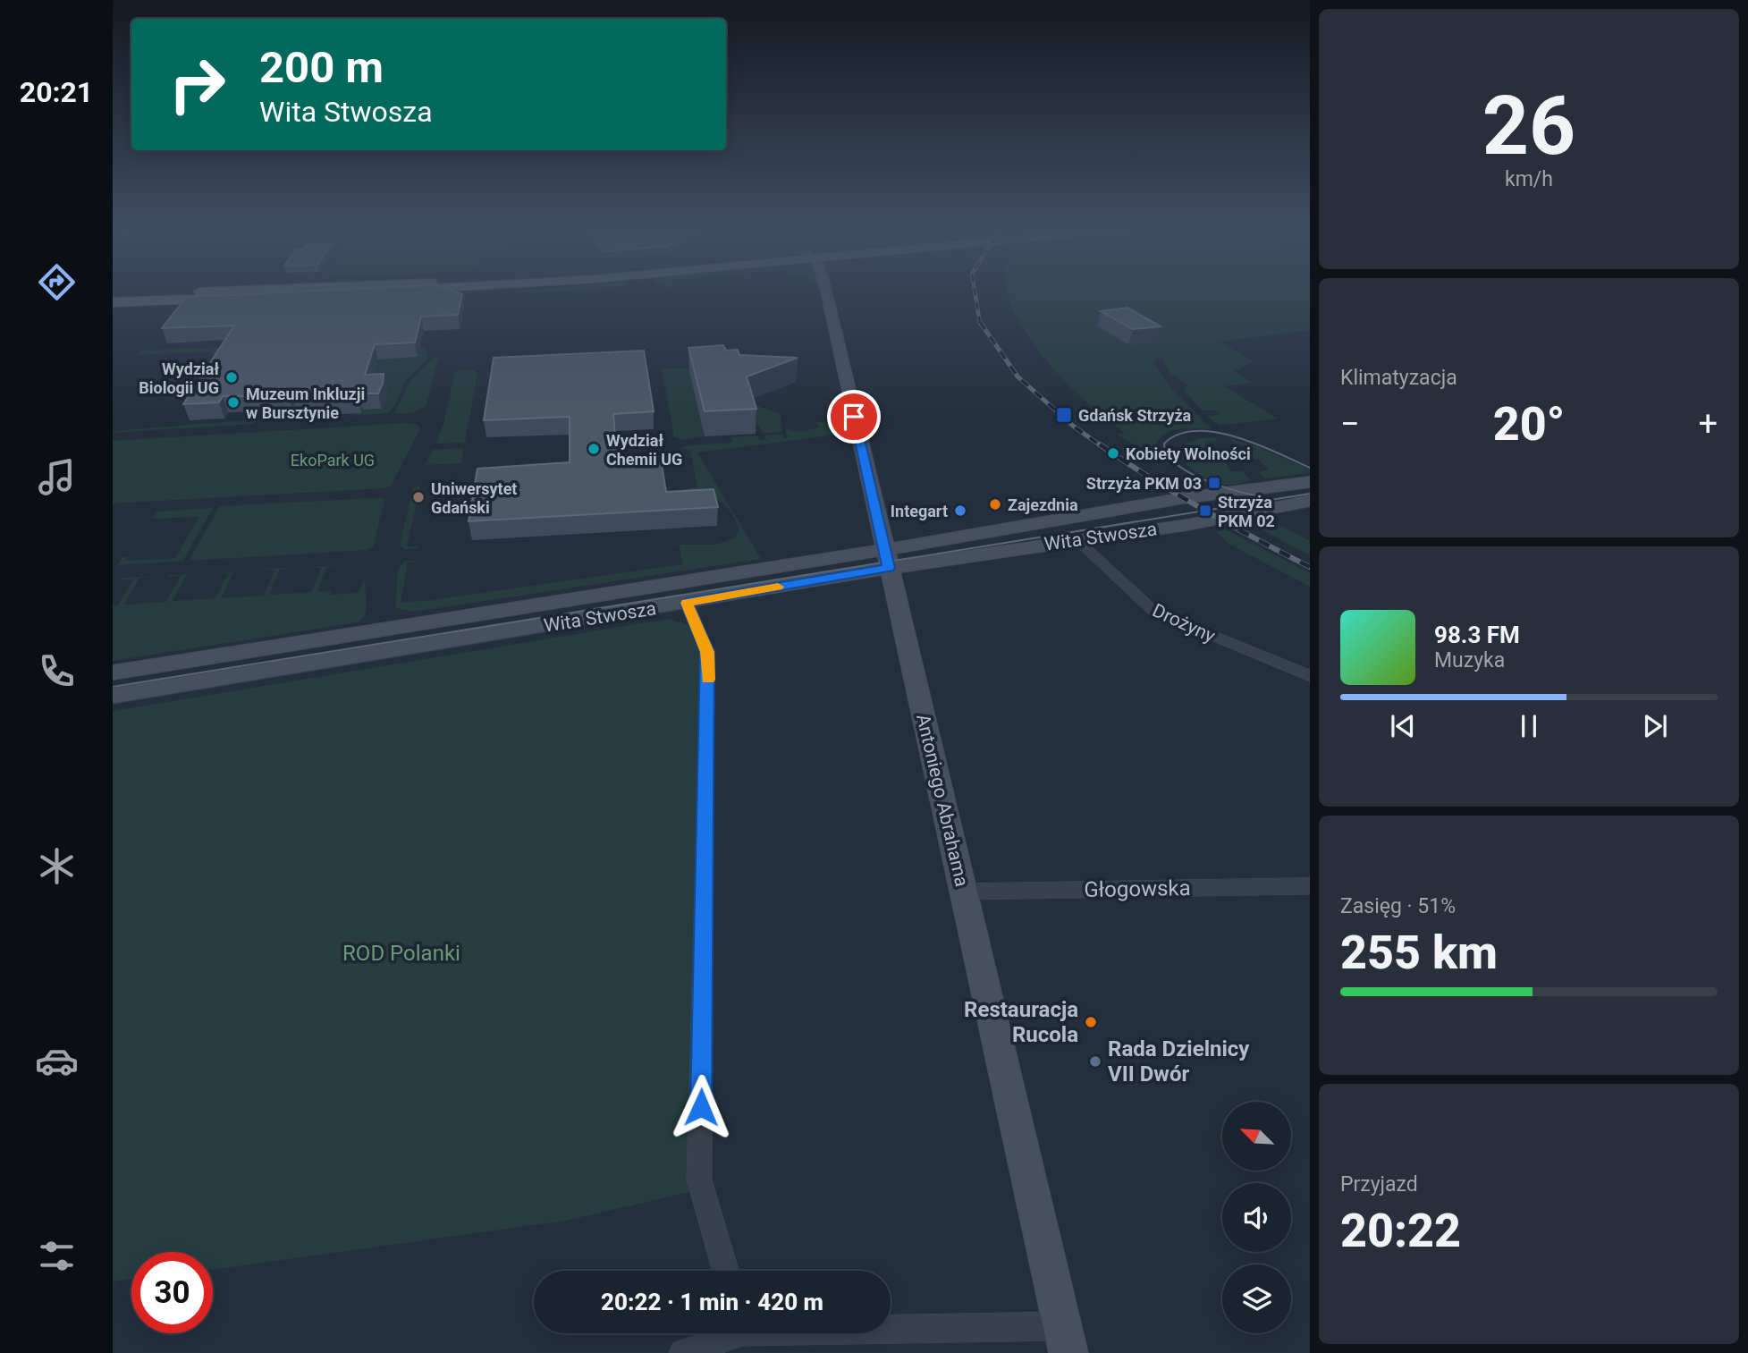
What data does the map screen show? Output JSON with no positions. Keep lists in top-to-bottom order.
{
  "streets": {
    "street": [
      "Wita Stwosza",
      "Drożyny",
      "Antoniego Abrahama",
      "Głogowska"
    ]
  },
  "crossings": [
    ["Wita Stwosza", "Drożyny"],
    ["Wita Stwosza", "Antoniego Abrahama"],
    ["Antoniego Abrahama", "Głogowska"]
  ],
  "parks": ["EkoPark UG", "ROD Polanki"],
  "places": {
    "other": [
      "Wydział Biologii UG",
      "Muzeum Inkluzji w Bursztynie",
      "Wydział Chemii UG",
      "Kobiety Wolności",
      "Uniwersytet Gdański",
      "Zajezdnia",
      "Integart",
      "Restauracja Rucola",
      "Rada Dzielnicy VII Dwór"
    ],
    "transit": ["Gdańsk Strzyża", "Strzyża PKM 03", "Strzyża PKM 02"]
  },
  "north": "top left",
  "page": {
    "tabs": "20:21",
    "tile": [
      ["26", "km/h"],
      "Klimatyzacja",
      ["Zasięg · 51%", "255 km"],
      ["Przyjazd", "20:22"]
    ],
    "turn": ["200 m", "Wita Stwosza"],
    "heat": ["−", "20°", "+"],
    "song": ["98.3 FM", "Muzyka"],
    "limit": "30",
    "trip": "20:22 · 1 min · 420 m"
  }
}
